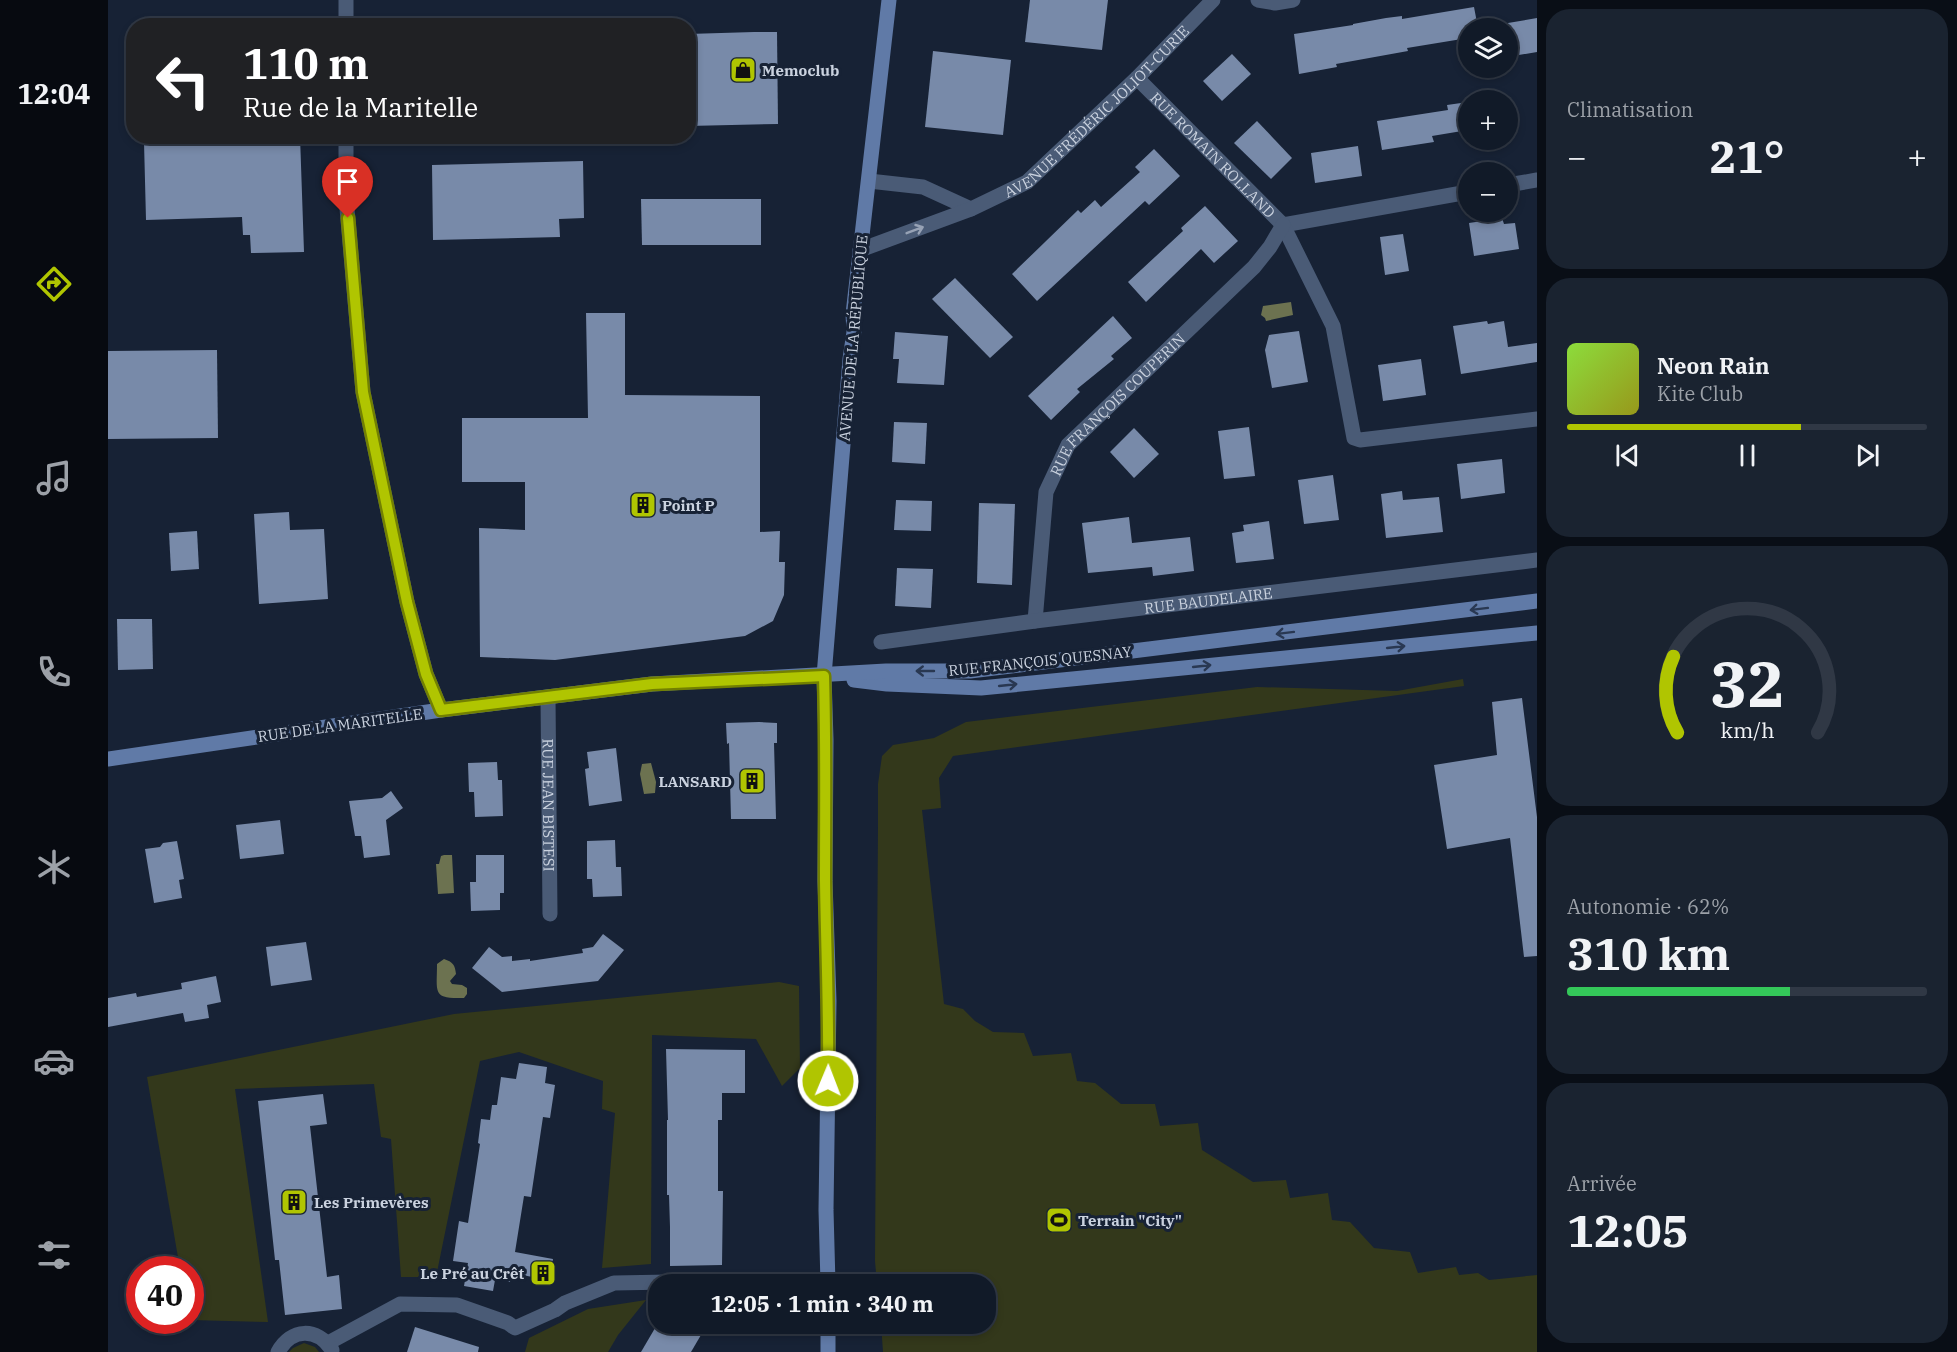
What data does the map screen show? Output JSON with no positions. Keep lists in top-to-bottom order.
{
  "streets": {
    "street": [
      "AVENUE FRÉDÉRIC JOLIOT-CURIE",
      "RUE ROMAIN ROLLAND",
      "AVENUE DE LA RÉPUBLIQUE",
      "RUE FRANÇOIS COUPERIN",
      "RUE BAUDELAIRE",
      "RUE FRANÇOIS QUESNAY",
      "RUE DE LA MARITELLE",
      "RUE JEAN BISTESI"
    ]
  },
  "crossings": [
    ["AVENUE FRÉDÉRIC JOLIOT-CURIE", "RUE ROMAIN ROLLAND"],
    ["AVENUE FRÉDÉRIC JOLIOT-CURIE", "AVENUE DE LA RÉPUBLIQUE"],
    ["RUE ROMAIN ROLLAND", "RUE FRANÇOIS COUPERIN"],
    ["AVENUE DE LA RÉPUBLIQUE", "RUE FRANÇOIS QUESNAY"],
    ["AVENUE DE LA RÉPUBLIQUE", "RUE DE LA MARITELLE"],
    ["RUE FRANÇOIS COUPERIN", "RUE BAUDELAIRE"],
    ["RUE FRANÇOIS QUESNAY", "RUE DE LA MARITELLE"],
    ["RUE DE LA MARITELLE", "RUE JEAN BISTESI"]
  ],
  "places": {
    "shop": ["Memoclub"],
    "building": [
      "Point P",
      "LANSARD",
      "Les Primevères",
      "Le Pré au Crêt"
    ],
    "sports": ["Terrain \"City\""]
  },
  "page": {
    "tabs": "12:04",
    "tile": [
      "Climatisation",
      ["Autonomie · 62%", "310 km"],
      ["Arrivée", "12:05"]
    ],
    "map_buttons": ["+", "−"],
    "turn": ["110 m", "Rue de la Maritelle"],
    "heat": ["−", "21°", "+"],
    "song": ["Neon Rain", "Kite Club"],
    "limit": "40",
    "trip": "12:05 · 1 min · 340 m",
    "gauge": ["32", "km/h"]
  }
}
